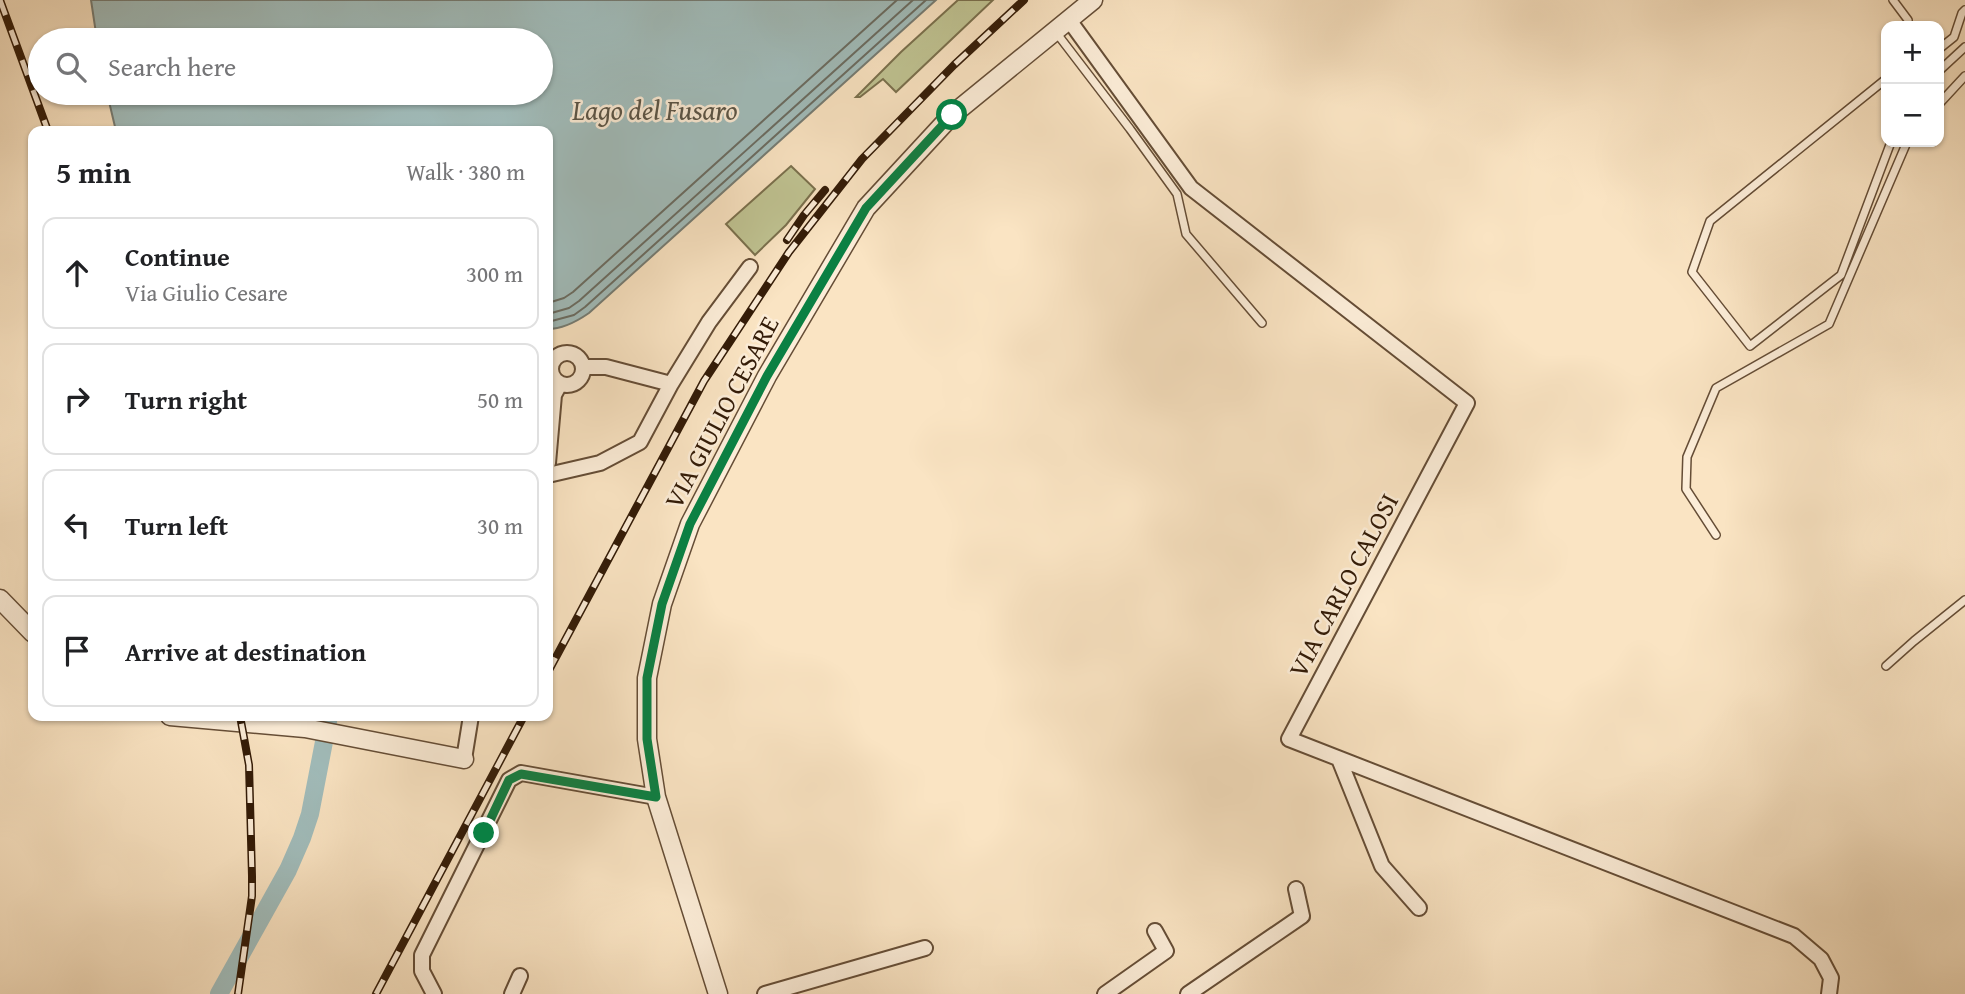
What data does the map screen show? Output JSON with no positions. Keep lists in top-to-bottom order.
{
  "streets": {
    "street": ["VIA GIULIO CESARE", "VIA CARLO CALOSI"]
  },
  "crossings": [
    ["VIA GIULIO CESARE", "VIA CARLO CALOSI"]
  ],
  "water": ["Lago del Fusaro"],
  "page": {
    "map_buttons": ["+", "−"],
    "search": "Search here",
    "heading": ["5 min", "Walk · 380 m"],
    "list": [
      ["Continue", "Via Giulio Cesare", "300 m"],
      ["Turn right", "50 m"],
      ["Turn left", "30 m"],
      "Arrive at destination"
    ]
  }
}
